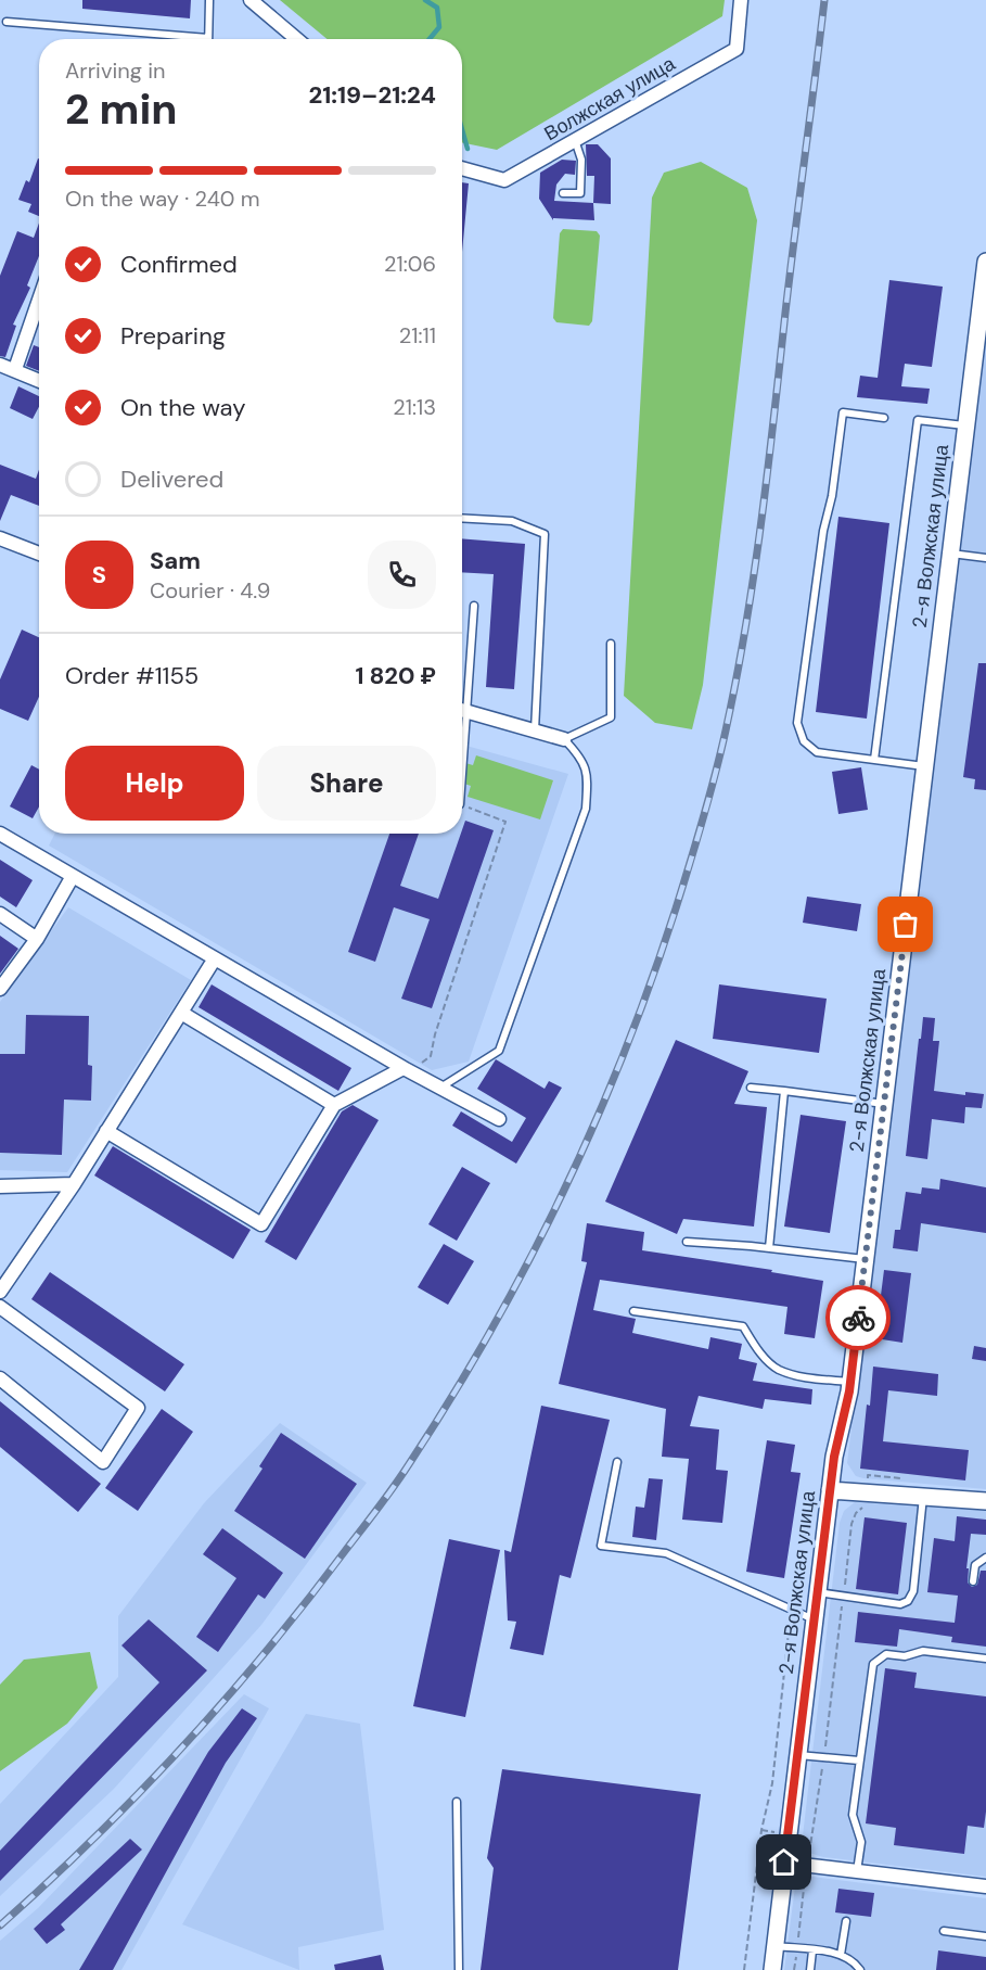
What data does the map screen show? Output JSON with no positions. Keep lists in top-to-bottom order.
{
  "streets": {
    "street": ["Волжская улица", "2-я Волжская улица"]
  },
  "page": {
    "heading": ["2 min", "Arriving in", "21:19–21:24"],
    "panel": [
      "Sam",
      "Courier · 4.9",
      "Order #1155",
      "1 820 ₽"
    ],
    "bar": "On the way · 240 m",
    "list": [
      ["Confirmed", "21:06"],
      ["Preparing", "21:11"],
      ["On the way", "21:13"],
      "Delivered"
    ],
    "round": "S",
    "buttons": ["Help", "Share"]
  }
}
